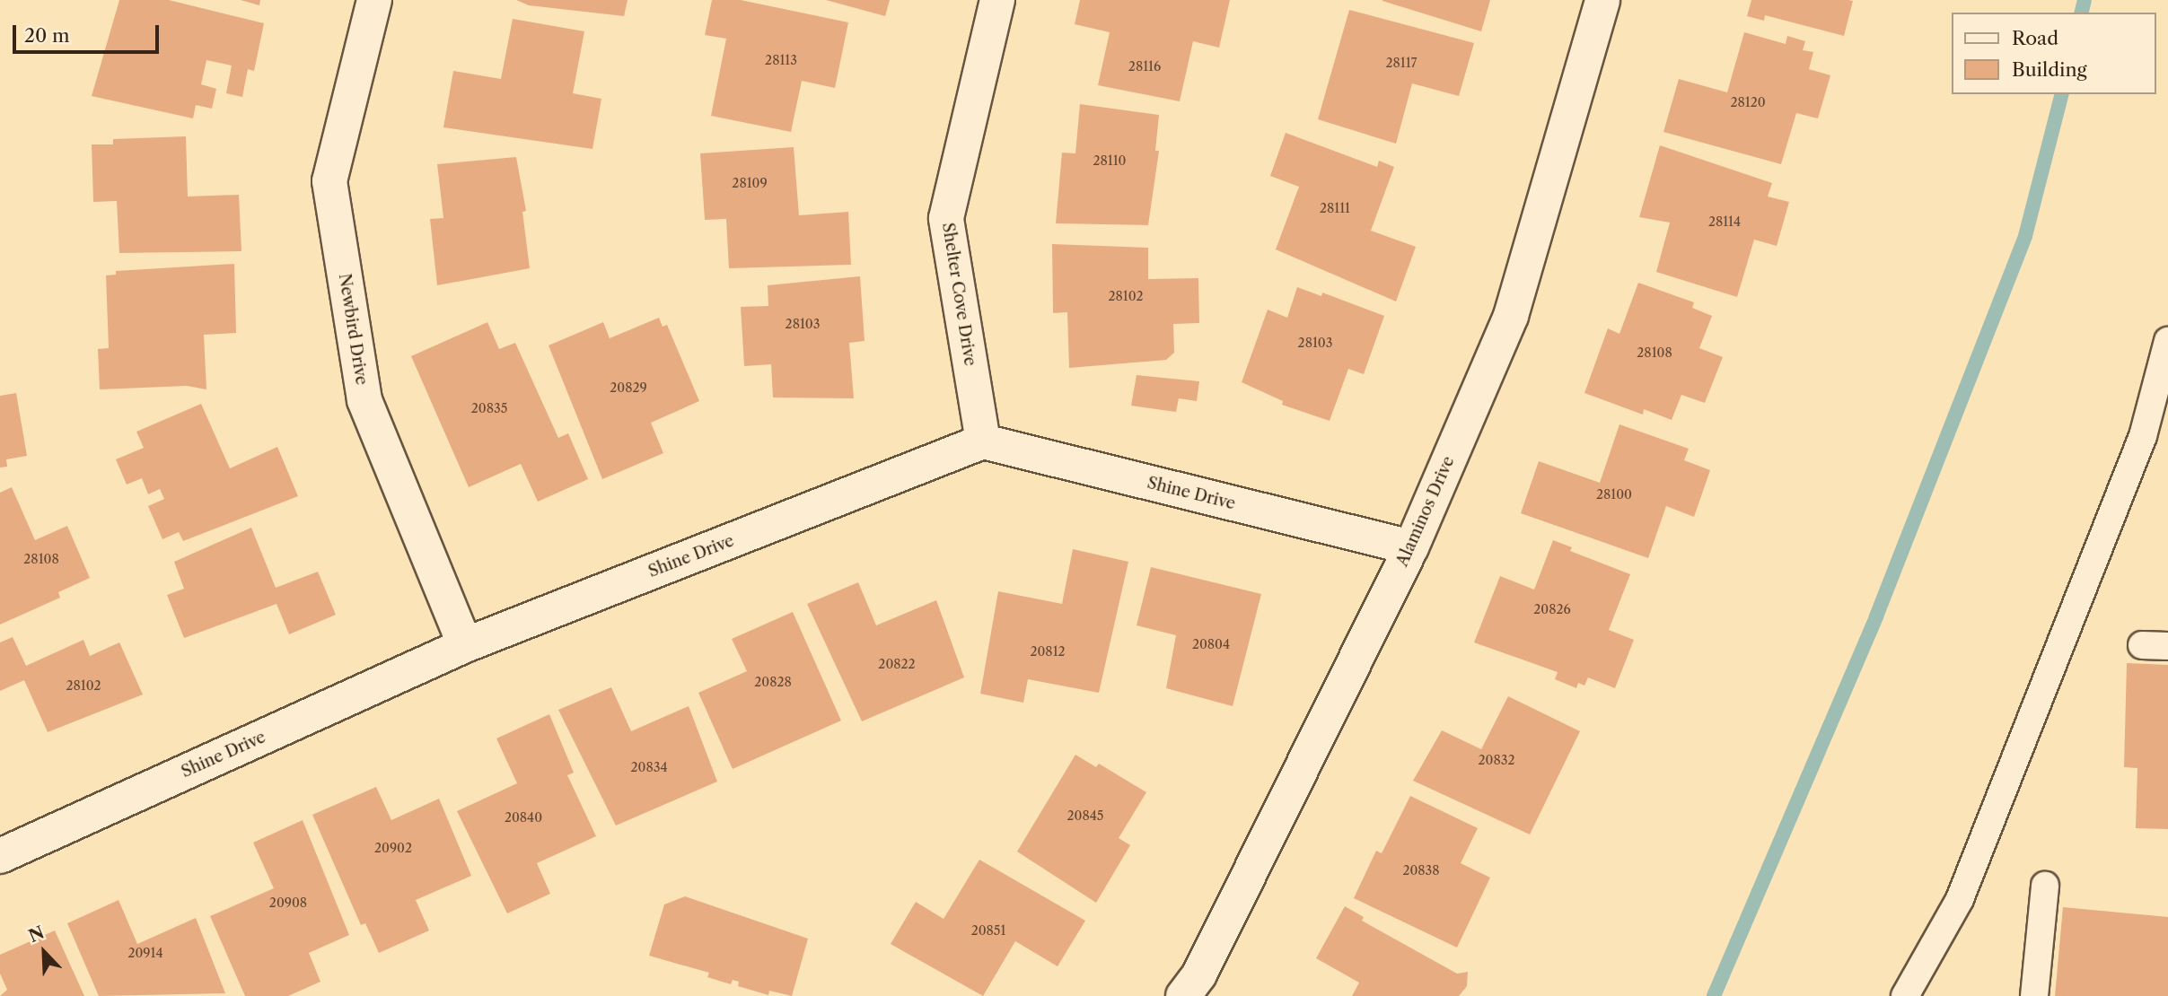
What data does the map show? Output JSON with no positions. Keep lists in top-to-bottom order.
{
  "streets": {
    "street": [
      "Shelter Cove Drive",
      "Newbird Drive",
      "Shine Drive",
      "Alaminos Drive"
    ]
  },
  "crossings": [
    ["Shelter Cove Drive", "Shine Drive"],
    ["Newbird Drive", "Shine Drive"],
    ["Shine Drive", "Alaminos Drive"]
  ],
  "house_numbers": [
    "28113",
    "28117",
    "28116",
    "28120",
    "28110",
    "28109",
    "28111",
    "28114",
    "28102",
    "28103",
    "28103",
    "28108",
    "20829",
    "20835",
    "28100",
    "28108",
    "20826",
    "20804",
    "20812",
    "20822",
    "20828",
    "28102",
    "20832",
    "20834",
    "20845",
    "20840",
    "20902",
    "20838",
    "20908",
    "20851",
    "20914"
  ],
  "legend": ["Road", "Building"],
  "scale_bar": "20 m",
  "north": "top left"
}
